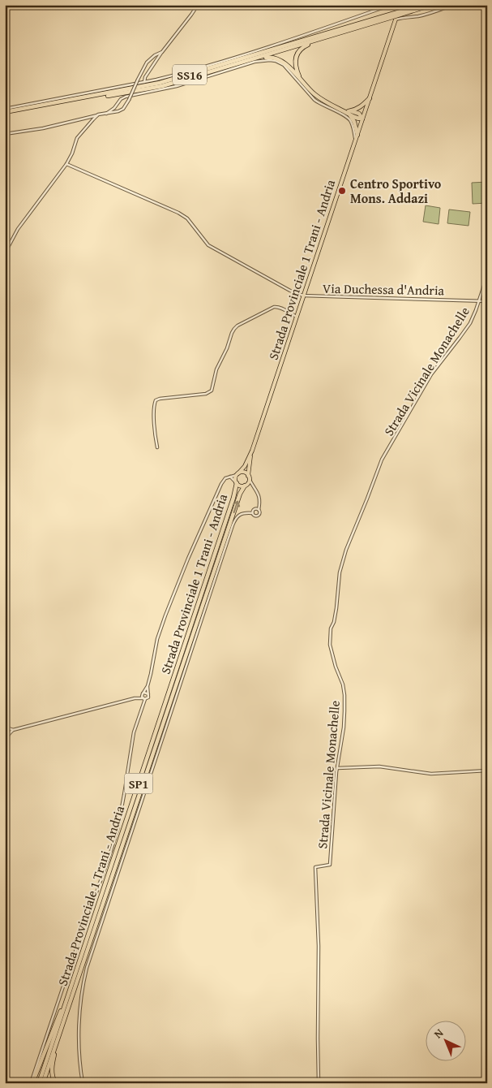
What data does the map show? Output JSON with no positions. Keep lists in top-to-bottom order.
{
  "streets": {
    "highway": ["SS16", "Strada Provinciale 1 Trani - Andria", "SP1"],
    "street": ["Via Duchessa d'Andria", "Strada Vicinale Monachelle"]
  },
  "crossings": [
    ["SS16", "Strada Provinciale 1 Trani - Andria"],
    ["SS16", "SP1"],
    ["Strada Provinciale 1 Trani - Andria", "Via Duchessa d'Andria"],
    ["Strada Provinciale 1 Trani - Andria", "SP1"],
    ["Via Duchessa d'Andria", "Strada Vicinale Monachelle"]
  ],
  "places": ["Centro Sportivo Mons. Addazi"],
  "north": "top left"
}
